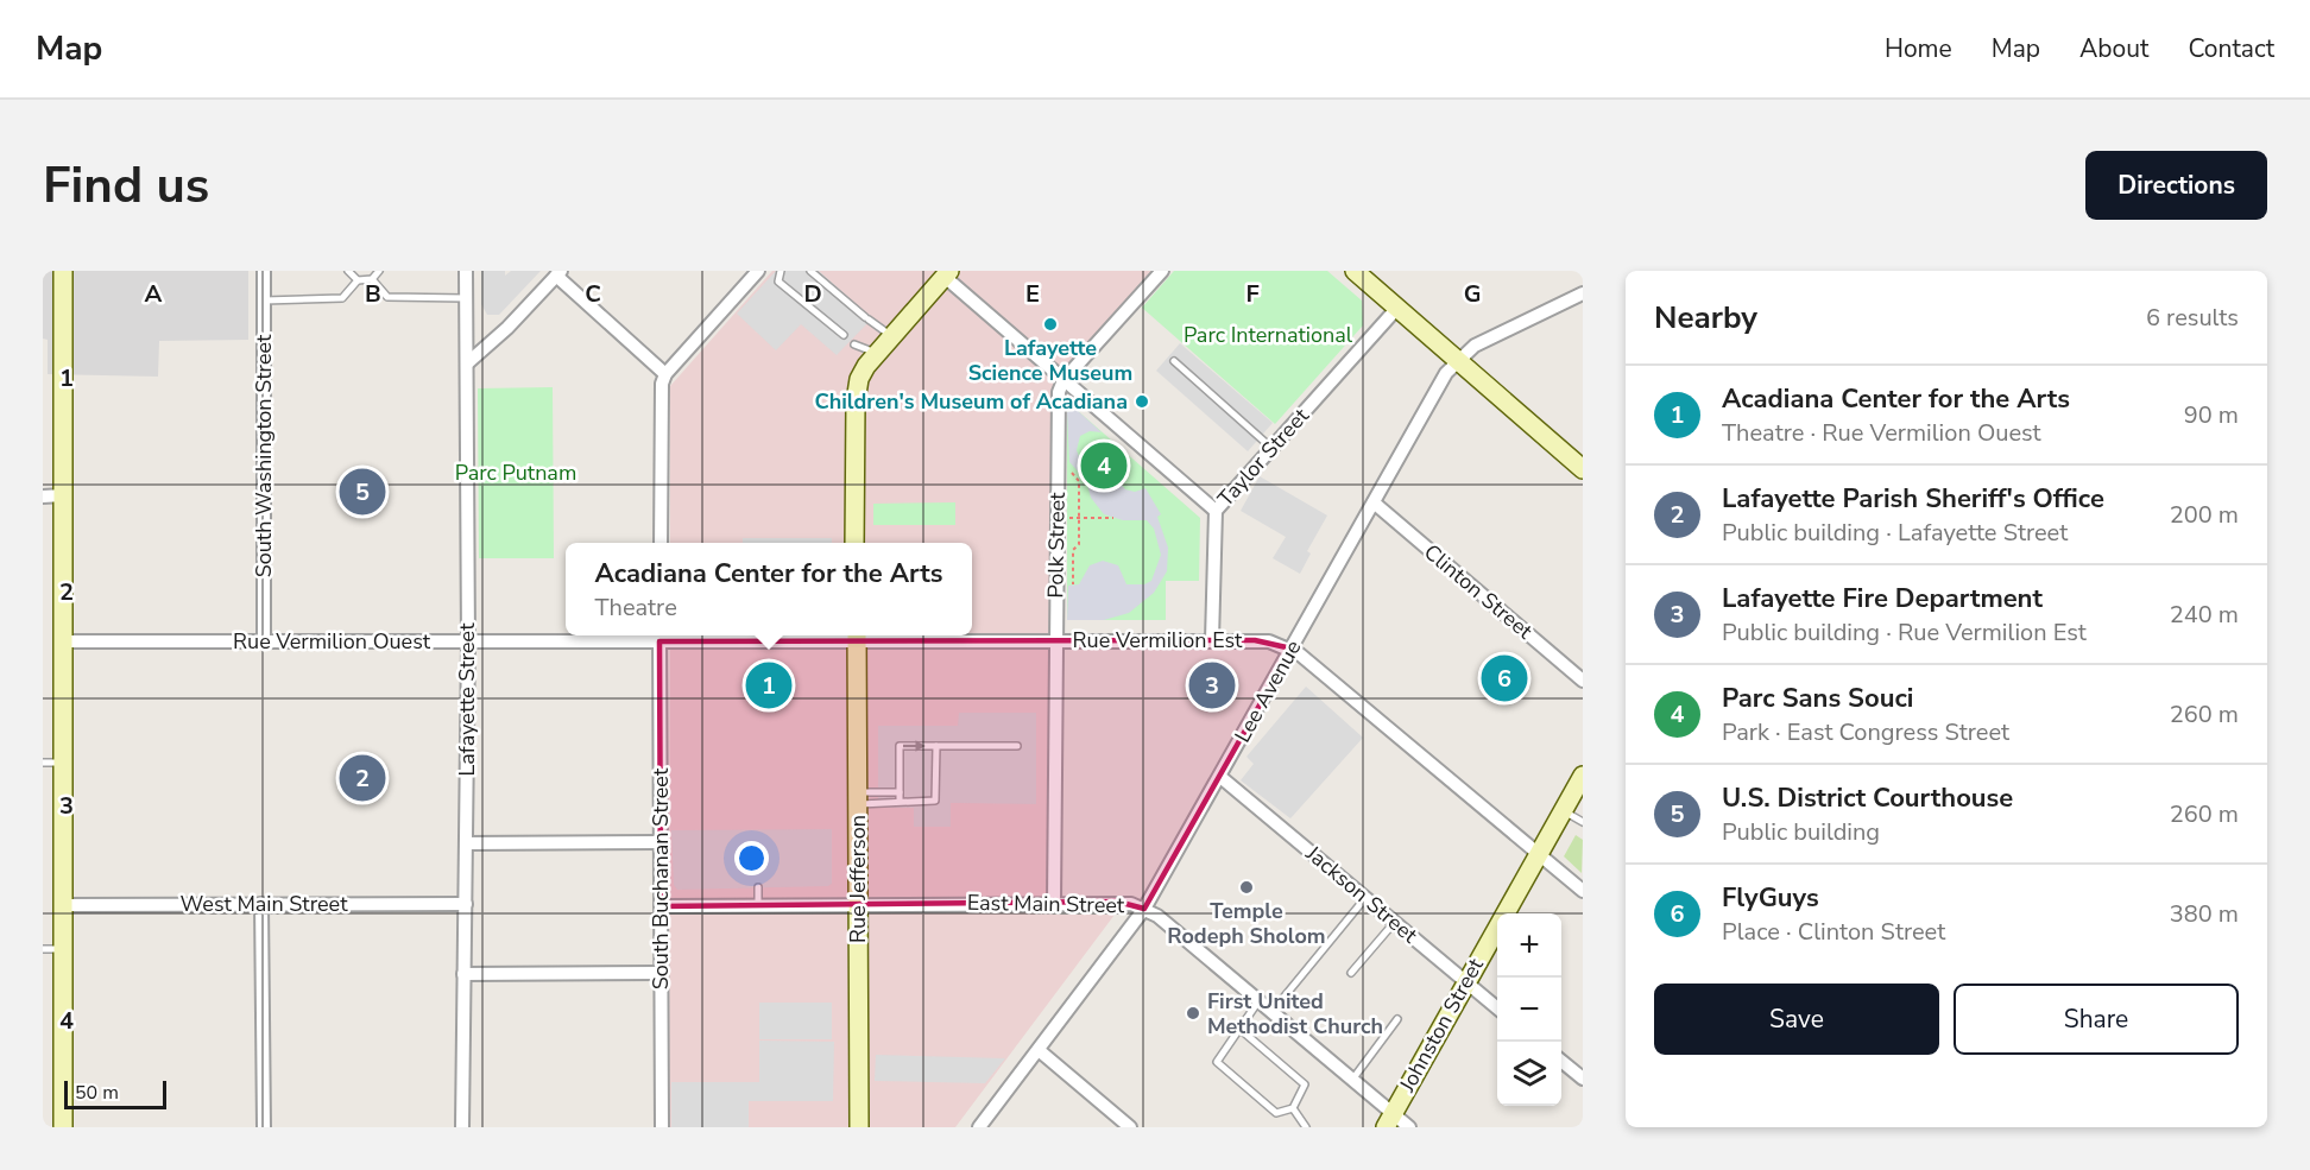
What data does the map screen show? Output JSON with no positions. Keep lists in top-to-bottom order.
{
  "streets": {
    "street": [
      "South Washington Street",
      "Taylor Street",
      "Polk Street",
      "Clinton Street",
      "Rue Vermilion Est",
      "Rue Vermilion Ouest",
      "Lee Avenue",
      "Lafayette Street",
      "South Buchanan Street",
      "Rue Jefferson",
      "Jackson Street",
      "West Main Street",
      "East Main Street",
      "Johnston Street"
    ]
  },
  "crossings": [
    ["South Washington Street", "Rue Vermilion Ouest"],
    ["Taylor Street", "Rue Vermilion Est"],
    ["Polk Street", "Rue Vermilion Est"],
    ["Polk Street", "East Main Street"],
    ["Clinton Street", "Lee Avenue"],
    ["Rue Vermilion Est", "Rue Vermilion Ouest"],
    ["Rue Vermilion Est", "Lee Avenue"],
    ["Rue Vermilion Est", "Rue Jefferson"],
    ["Rue Vermilion Est", "Johnston Street"],
    ["Rue Vermilion Ouest", "Lafayette Street"],
    ["Rue Vermilion Ouest", "South Buchanan Street"],
    ["Rue Vermilion Ouest", "Rue Jefferson"],
    ["Lee Avenue", "Jackson Street"],
    ["Lee Avenue", "East Main Street"],
    ["Lafayette Street", "West Main Street"],
    ["South Buchanan Street", "East Main Street"],
    ["Rue Jefferson", "East Main Street"],
    ["Jackson Street", "Johnston Street"],
    ["East Main Street", "Johnston Street"]
  ],
  "parks": ["Parc International", "Parc Putnam"],
  "places": [
    "Lafayette Science Museum",
    "Children's Museum of Acadiana",
    "Temple Rodeph Sholom",
    "First United Methodist Church"
  ],
  "scale_bar": "50 m",
  "page": {
    "header": "Map",
    "nav": [
      "Home",
      "Map",
      "About",
      "Contact"
    ],
    "buttons": [
      "Directions",
      ["Save", "Share"]
    ],
    "title": "Find us",
    "heading": ["Nearby", "6 results"],
    "list": [
      {
        "mark": "1",
        "name": "Acadiana Center for the Arts",
        "note": "Theatre · Rue Vermilion Ouest",
        "value": "90 m"
      },
      {
        "mark": "2",
        "name": "Lafayette Parish Sheriff's Office",
        "note": "Public building · Lafayette Street",
        "value": "200 m"
      },
      {
        "mark": "3",
        "name": "Lafayette Fire Department",
        "note": "Public building · Rue Vermilion Est",
        "value": "240 m"
      },
      {
        "mark": "4",
        "name": "Parc Sans Souci",
        "note": "Park · East Congress Street",
        "value": "260 m"
      },
      {
        "mark": "5",
        "name": "U.S. District Courthouse",
        "note": "Public building",
        "value": "260 m"
      },
      {
        "mark": "6",
        "name": "FlyGuys",
        "note": "Place · Clinton Street",
        "value": "380 m"
      }
    ],
    "pins": [
      "4",
      "5",
      "6",
      "1",
      "3",
      "2"
    ],
    "popup": ["Acadiana Center for the Arts", "Theatre"],
    "map_buttons": ["+", "−"],
    "scale": "50 m"
  },
  "grid": {
    "columns": [
      "A",
      "B",
      "C",
      "D",
      "E",
      "F",
      "G"
    ],
    "rows": [
      "1",
      "2",
      "3",
      "4"
    ]
  }
}
